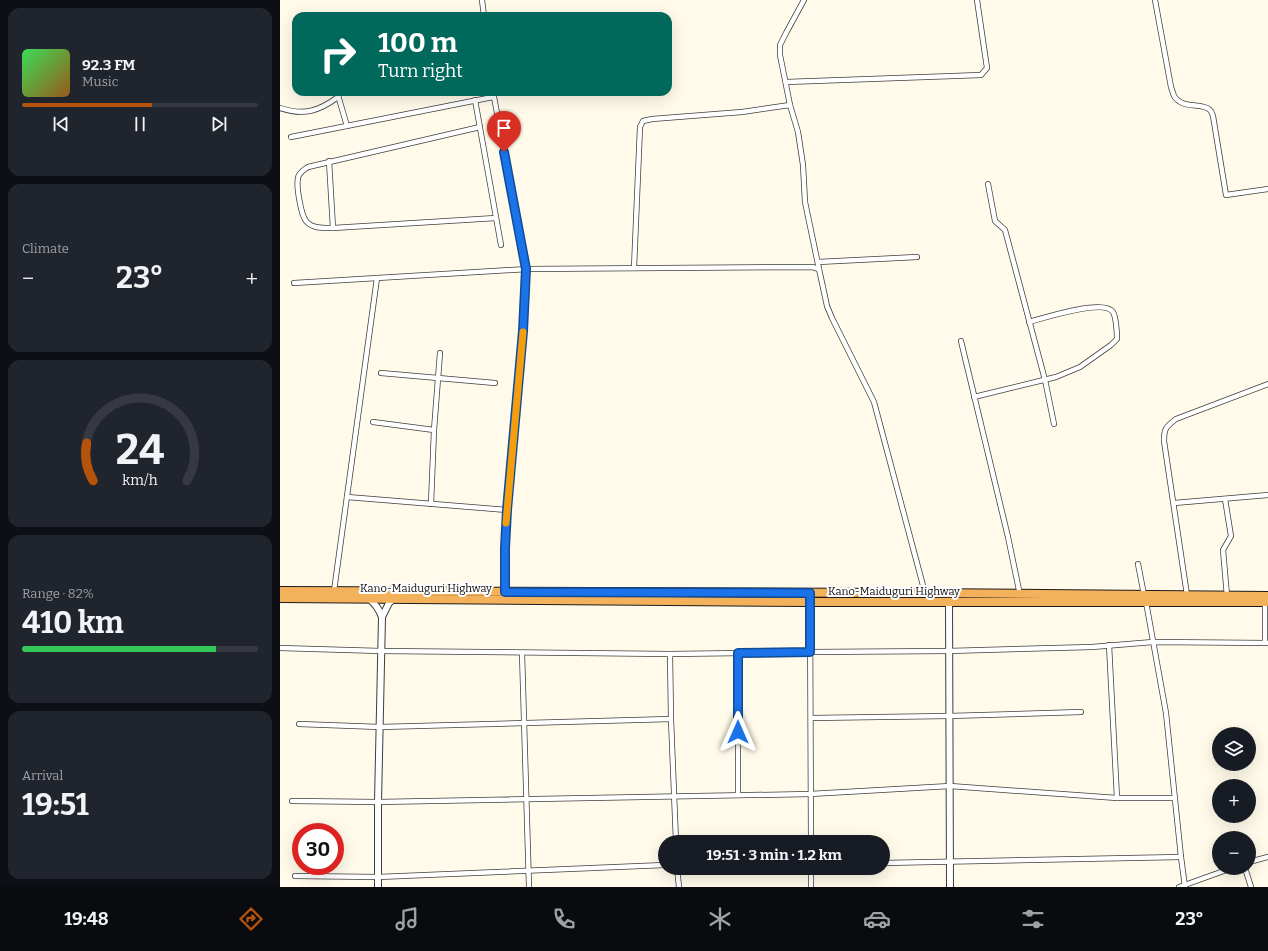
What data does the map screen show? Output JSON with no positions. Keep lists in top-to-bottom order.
{
  "streets": {
    "highway": ["Kano-Maiduguri Highway"]
  },
  "page": {
    "turn": ["100 m", "Turn right"],
    "song": ["92.3 FM", "Music"],
    "tile": [
      "Climate",
      ["Range · 82%", "410 km"],
      ["Arrival", "19:51"]
    ],
    "heat": ["−", "23°", "+"],
    "map_buttons": ["+", "−"],
    "limit": "30",
    "trip": "19:51 · 3 min · 1.2 km",
    "tabs": ["19:48", "23°"],
    "gauge": ["24", "km/h"]
  }
}
